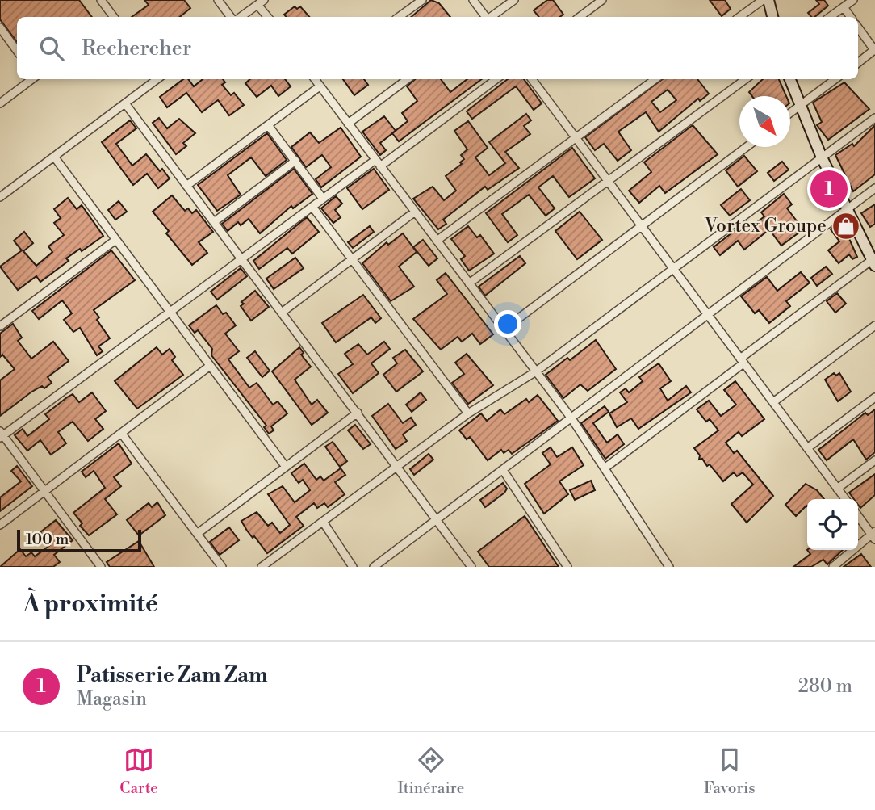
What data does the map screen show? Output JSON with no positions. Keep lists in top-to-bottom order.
{
  "places": {
    "shop": ["Vortex Groupe"]
  },
  "scale_bar": "100 m",
  "north": "bottom right",
  "page": {
    "search": "Rechercher",
    "pins": "1",
    "scale": "100 m",
    "heading": "À proximité",
    "list": [
      {
        "mark": "1",
        "name": "Patisserie Zam Zam",
        "note": "Magasin",
        "value": "280 m"
      }
    ],
    "nav": ["Carte", "Itinéraire", "Favoris"]
  }
}
